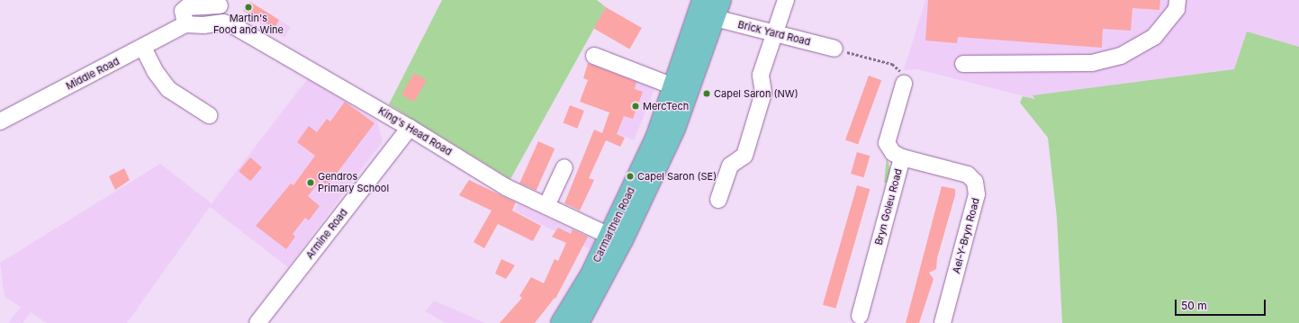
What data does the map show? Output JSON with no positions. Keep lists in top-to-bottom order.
{
  "streets": {
    "main road": ["Carmarthen Road"],
    "street": [
      "Brick Yard Road",
      "Middle Road",
      "King's Head Road",
      "Bryn Goleu Road",
      "Armine Road",
      "Ael-Y-Bryn Road"
    ]
  },
  "crossings": [
    ["Brick Yard Road", "Carmarthen Road"],
    ["King's Head Road", "Carmarthen Road"],
    ["King's Head Road", "Armine Road"],
    ["Bryn Goleu Road", "Ael-Y-Bryn Road"]
  ],
  "places": [
    "Martin's Food and Wine",
    "Capel Saron (NW)",
    "MercTech",
    "Capel Saron (SE)",
    "Gendros Primary School"
  ],
  "scale_bar": "50 m"
}
